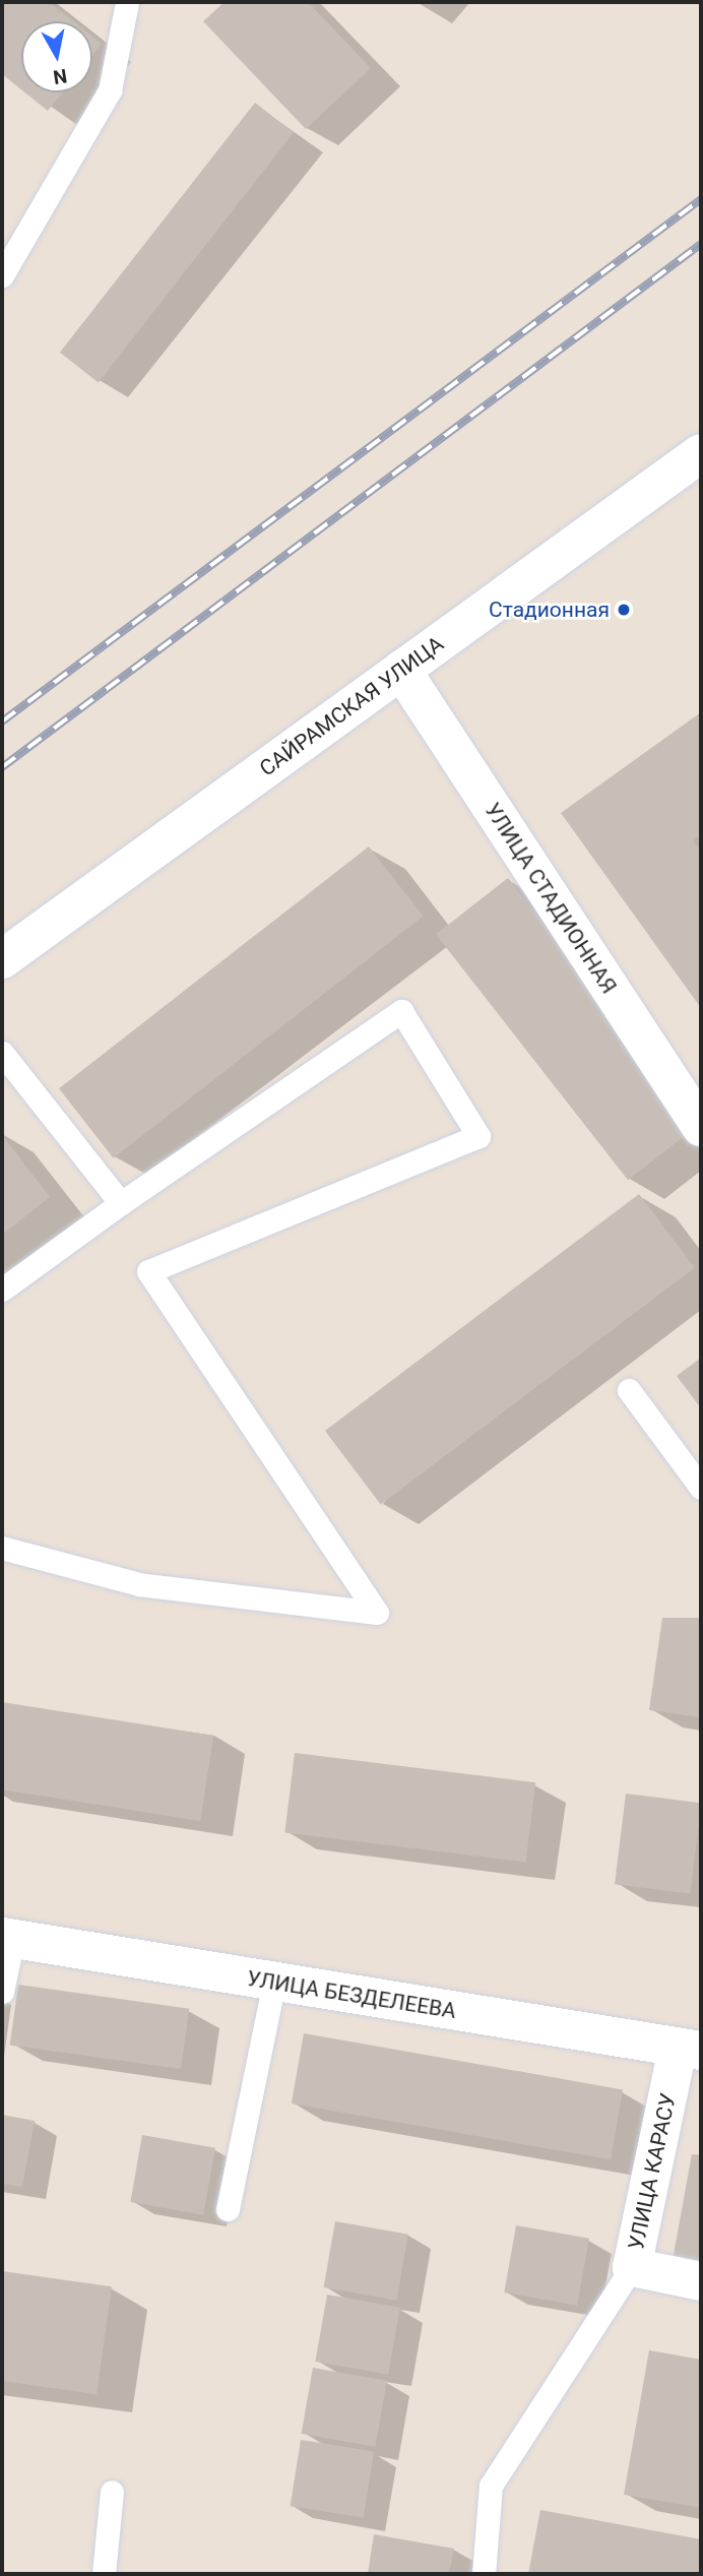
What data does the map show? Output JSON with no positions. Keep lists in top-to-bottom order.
{
  "streets": {
    "street": [
      "САЙРАМСКАЯ УЛИЦА",
      "УЛИЦА СТАДИОННАЯ",
      "УЛИЦА БЕЗДЕЛЕЕВА",
      "УЛИЦА КАРАСУ"
    ]
  },
  "crossings": [
    ["САЙРАМСКАЯ УЛИЦА", "УЛИЦА СТАДИОННАЯ"],
    ["УЛИЦА БЕЗДЕЛЕЕВА", "УЛИЦА КАРАСУ"]
  ],
  "places": ["Стадионная"],
  "north": "bottom"
}
